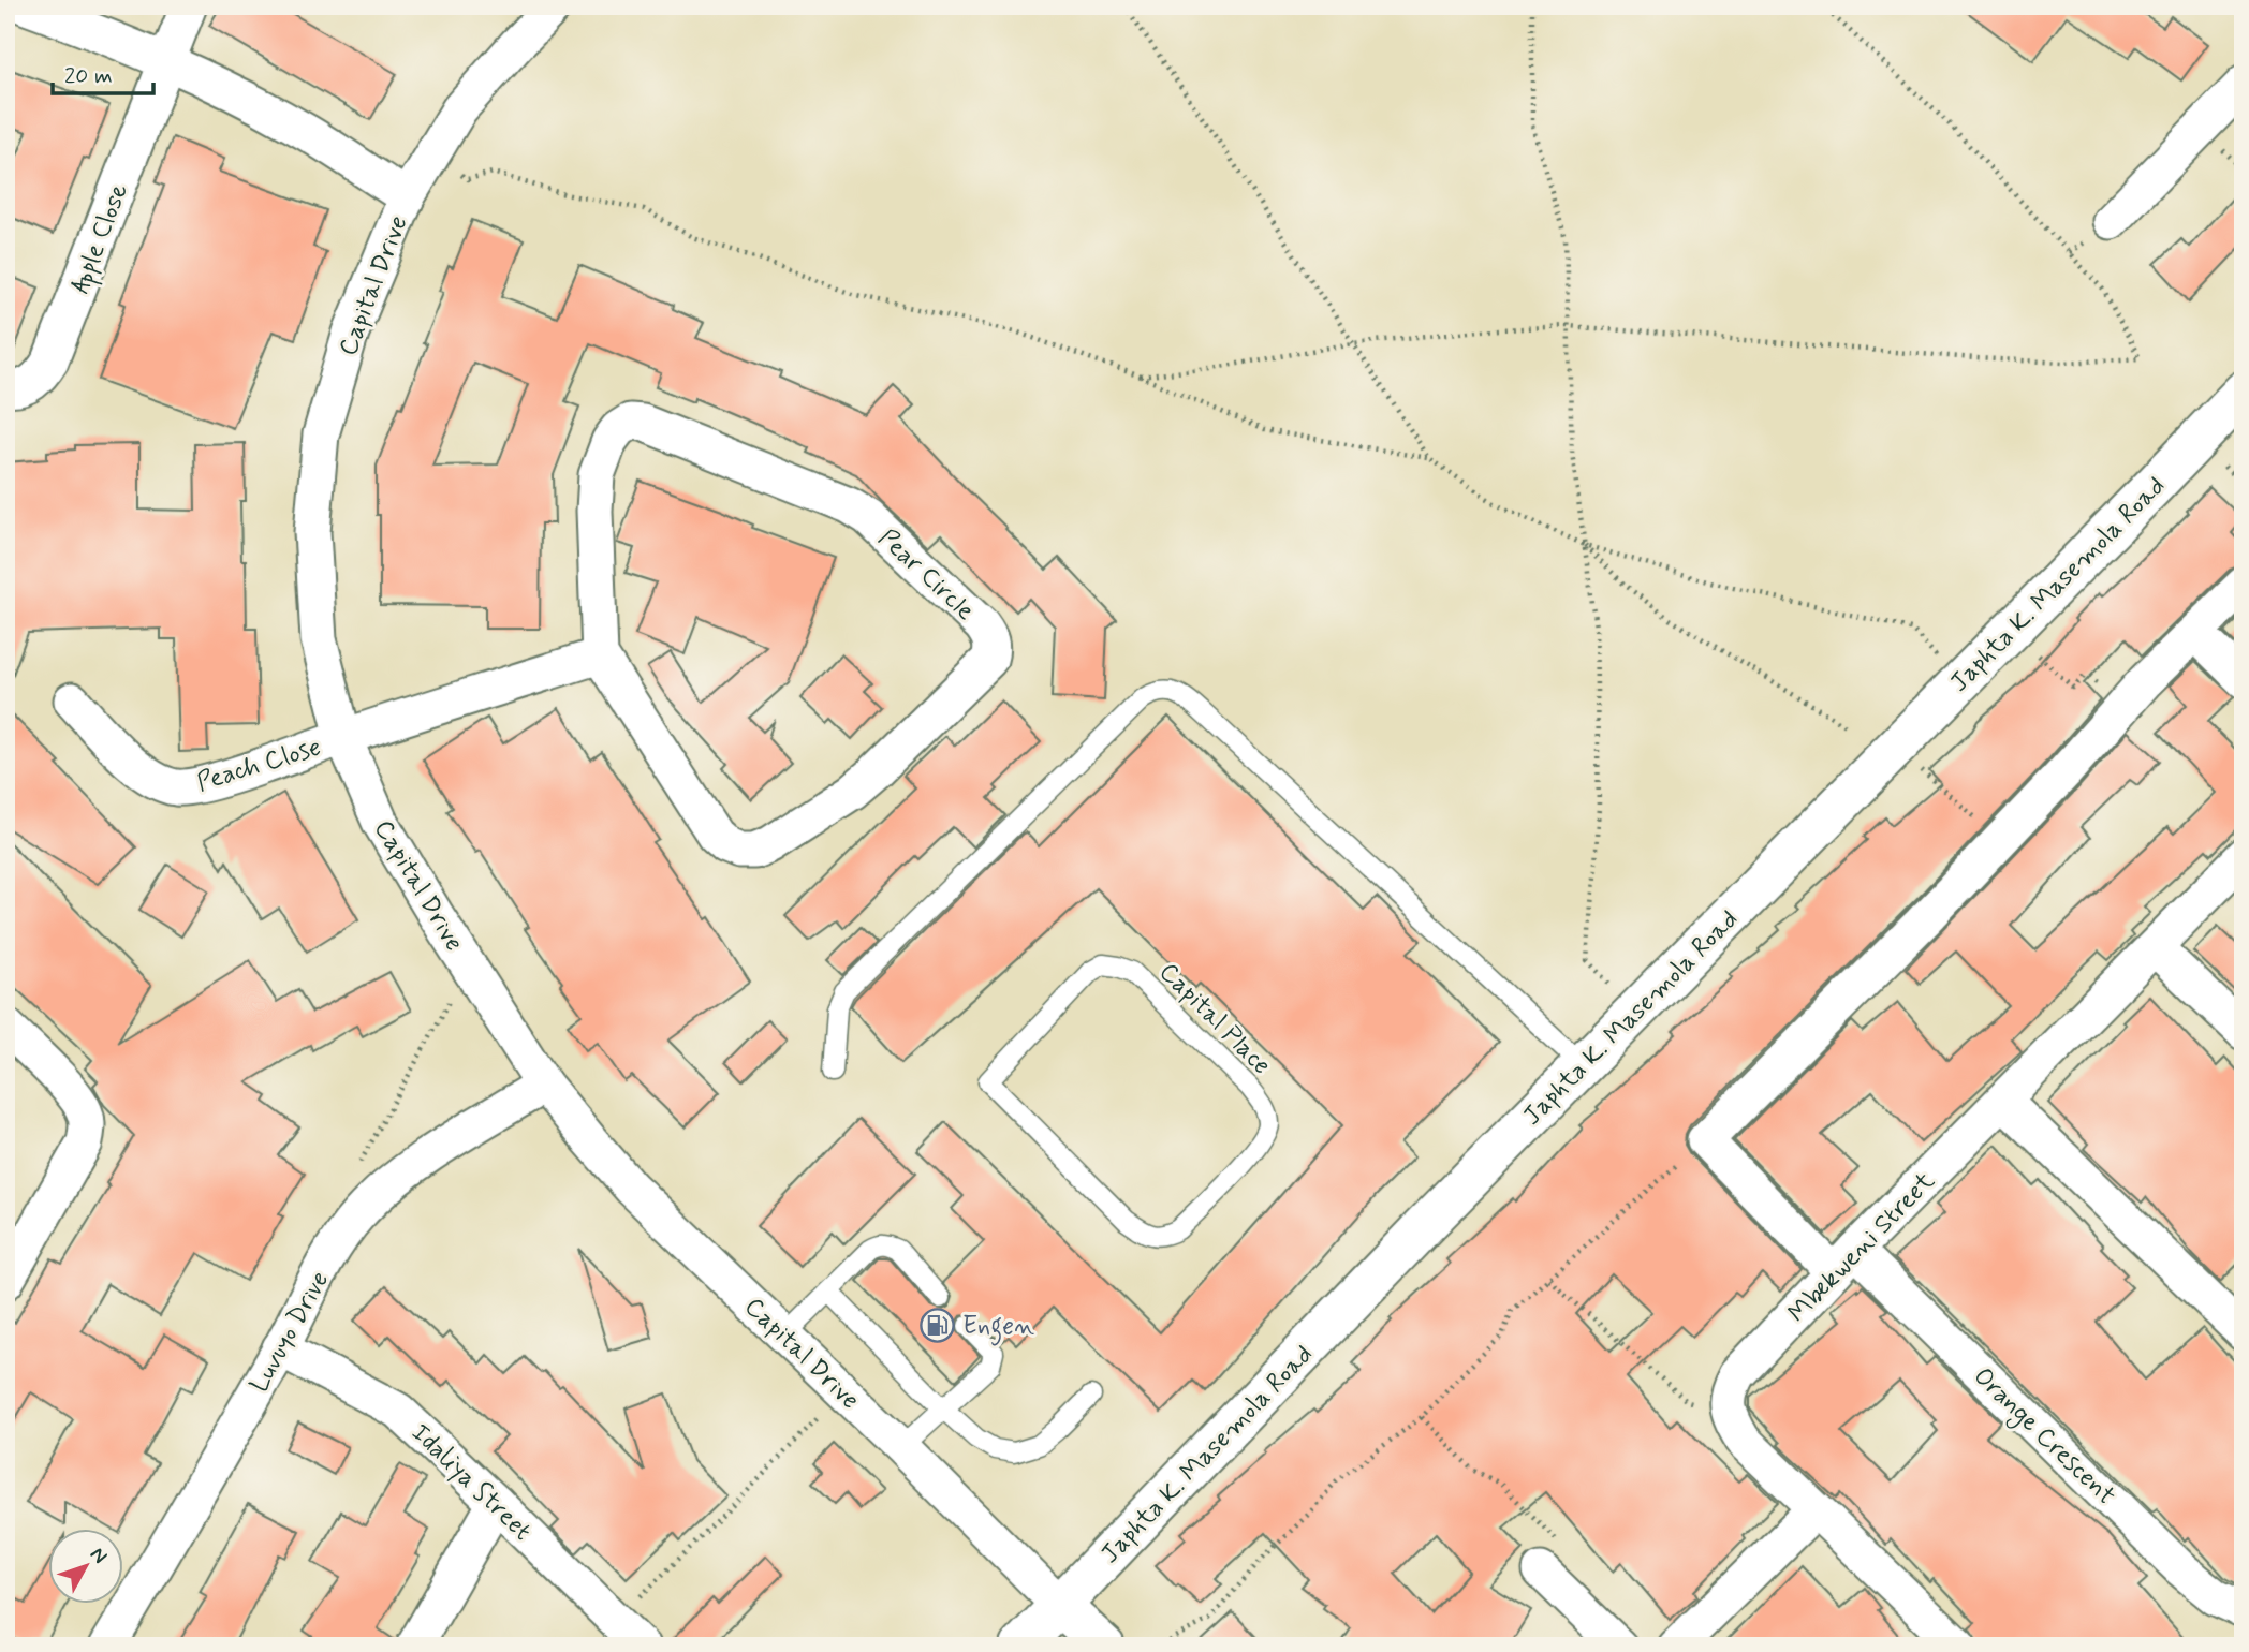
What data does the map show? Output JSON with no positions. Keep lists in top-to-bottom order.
{
  "streets": {
    "main road": ["Japhta K. Masemola Road"],
    "street": [
      "Apple Close",
      "Capital Drive",
      "Pear Circle",
      "Peach Close",
      "Mbekweni Street",
      "Luvuyo Drive",
      "Orange Crescent",
      "Idaliya Street"
    ],
    "lane": ["Capital Place"]
  },
  "crossings": [
    ["Capital Drive", "Japhta K. Masemola Road"],
    ["Capital Drive", "Peach Close"],
    ["Capital Drive", "Luvuyo Drive"],
    ["Mbekweni Street", "Orange Crescent"],
    ["Luvuyo Drive", "Idaliya Street"]
  ],
  "places": {
    "fuel station": ["Engen"]
  },
  "scale_bar": "20 m",
  "north": "top right"
}
